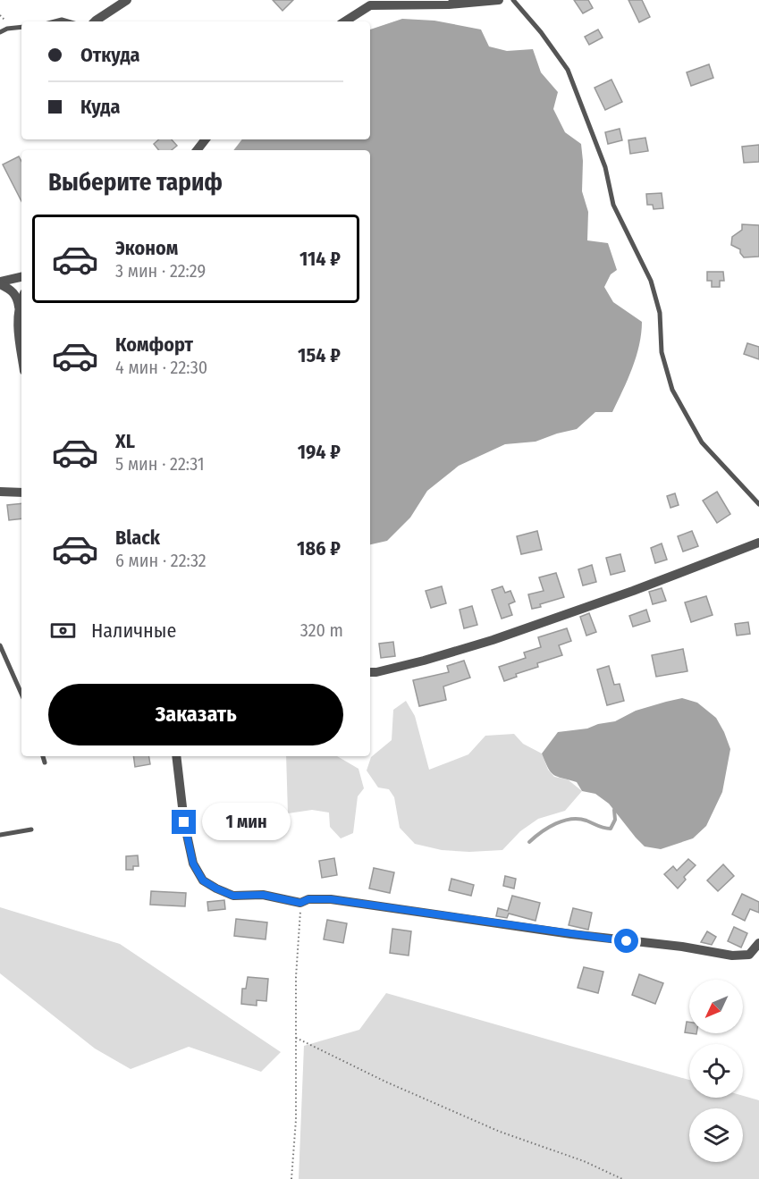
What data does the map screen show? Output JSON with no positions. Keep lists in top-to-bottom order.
{
  "north": "bottom left",
  "page": {
    "banner": ["Откуда", "Куда"],
    "heading": "Выберите тариф",
    "list": [
      {
        "name": "Эконом",
        "note": "3 мин · 22:29",
        "value": "114 ₽"
      },
      {
        "name": "Комфорт",
        "note": "4 мин · 22:30",
        "value": "154 ₽"
      },
      {
        "name": "XL",
        "note": "5 мин · 22:31",
        "value": "194 ₽"
      },
      {
        "name": "Black",
        "note": "6 мин · 22:32",
        "value": "186 ₽"
      }
    ],
    "pay": ["Наличные", "320 m"],
    "buttons": "Заказать",
    "bubble": "1 мин"
  }
}
